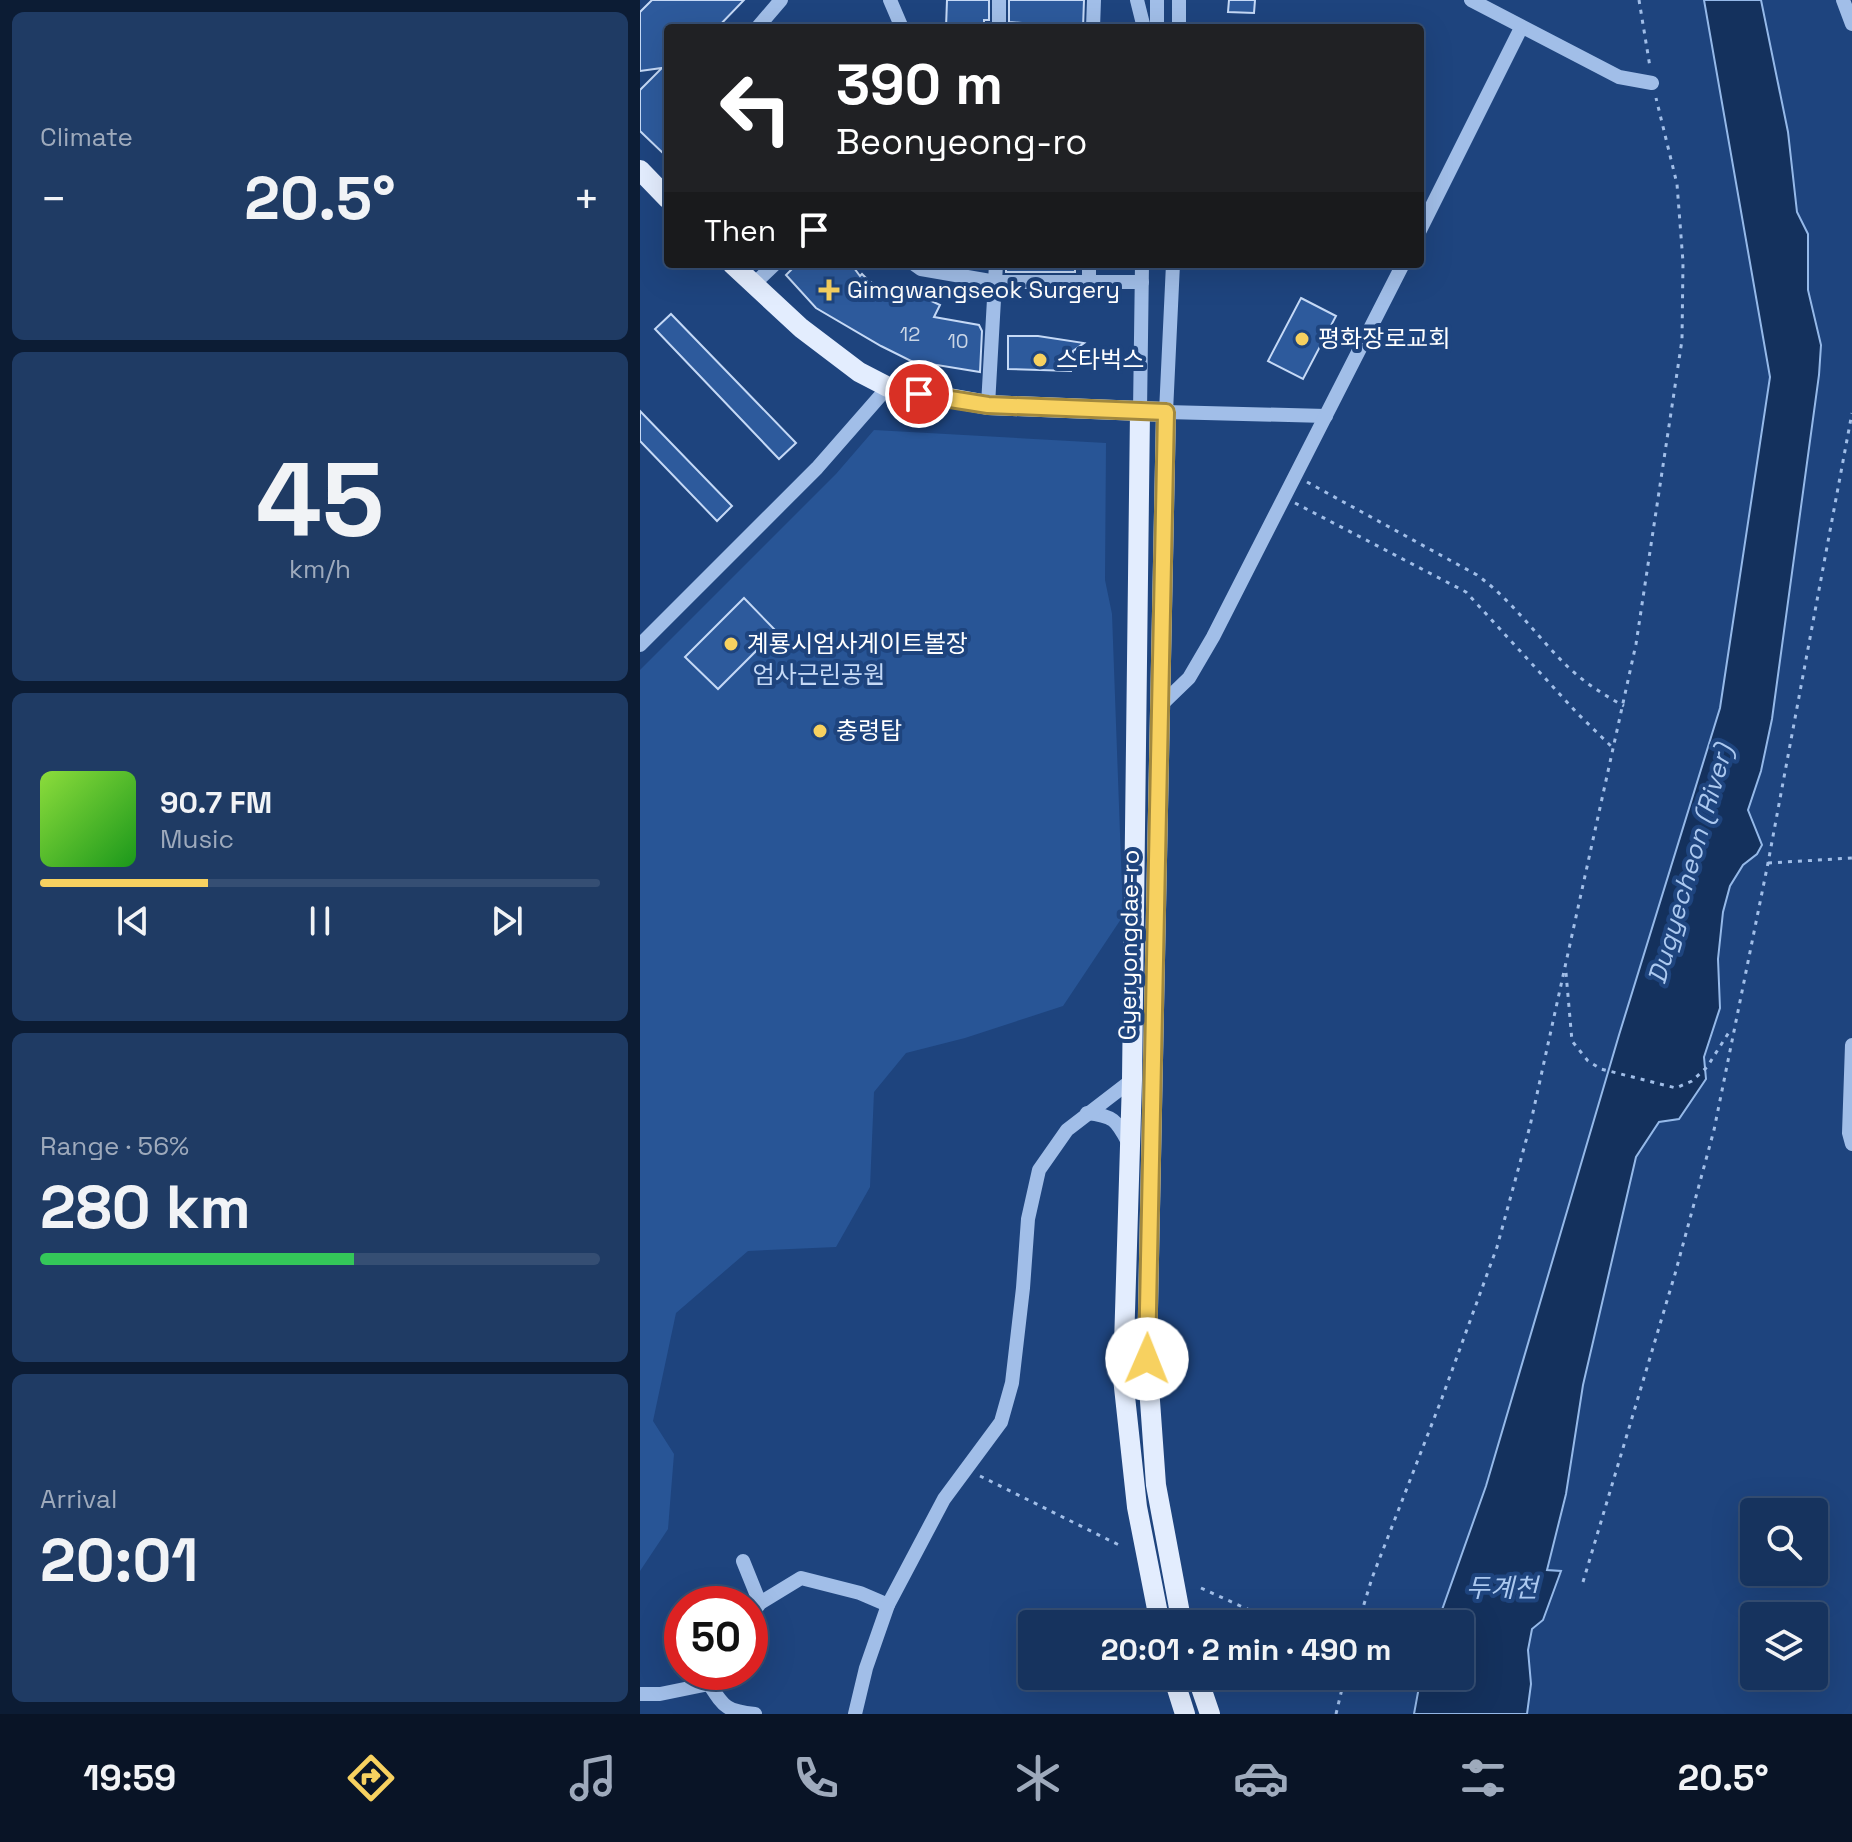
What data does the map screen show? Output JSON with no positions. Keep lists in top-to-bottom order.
{
  "streets": {
    "main road": ["Gyeryongdae-ro"]
  },
  "water": ["Dugyecheon (River)", "두계천"],
  "parks": ["엄사근린공원"],
  "places": {
    "health": ["Gimgwangseok Surgery"],
    "other": [
      "평화장로교회",
      "스타벅스",
      "계룡시엄사게이트볼장",
      "충령탑"
    ]
  },
  "house_numbers": ["12", "10"],
  "page": {
    "tile": [
      "Climate",
      ["45", "km/h"],
      ["Range · 56%", "280 km"],
      ["Arrival", "20:01"]
    ],
    "turn": ["390 m", "Beonyeong-ro"],
    "heat": ["−", "20.5°", "+"],
    "then": "Then",
    "song": ["90.7 FM", "Music"],
    "limit": "50",
    "trip": "20:01 · 2 min · 490 m",
    "tabs": ["19:59", "20.5°"]
  }
}
